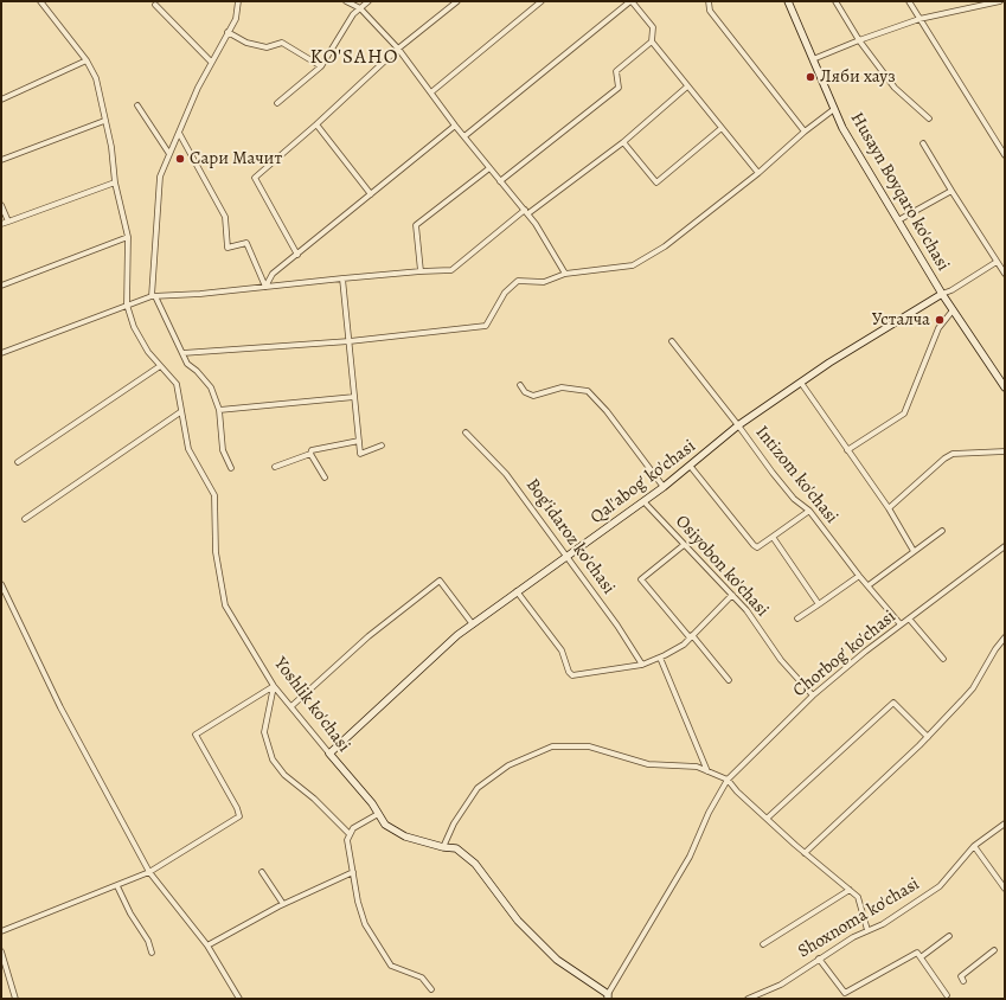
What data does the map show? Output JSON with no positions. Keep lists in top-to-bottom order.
{
  "streets": {
    "street": [
      "Husayn Boyqaro ko'chasi",
      "Intizom ko'chasi",
      "Qal'abog' ko'chasi",
      "Bog'idaroz ko'chasi",
      "Osiyobon ko'chasi",
      "Сhorbog' ko'chasi",
      "Yoshlik ko'chasi",
      "Shoxnoma ko'chasi"
    ]
  },
  "crossings": [
    ["Husayn Boyqaro ko'chasi", "Qal'abog' ko'chasi"],
    ["Intizom ko'chasi", "Qal'abog' ko'chasi"],
    ["Intizom ko'chasi", "Сhorbog' ko'chasi"],
    ["Qal'abog' ko'chasi", "Bog'idaroz ko'chasi"],
    ["Qal'abog' ko'chasi", "Osiyobon ko'chasi"],
    ["Qal'abog' ko'chasi", "Yoshlik ko'chasi"],
    ["Osiyobon ko'chasi", "Сhorbog' ko'chasi"],
    ["Сhorbog' ko'chasi", "Yoshlik ko'chasi"]
  ],
  "districts": ["KO'SAHO"],
  "places": ["Ляби хауз", "Сари Мачит", "Усталча"]
}
